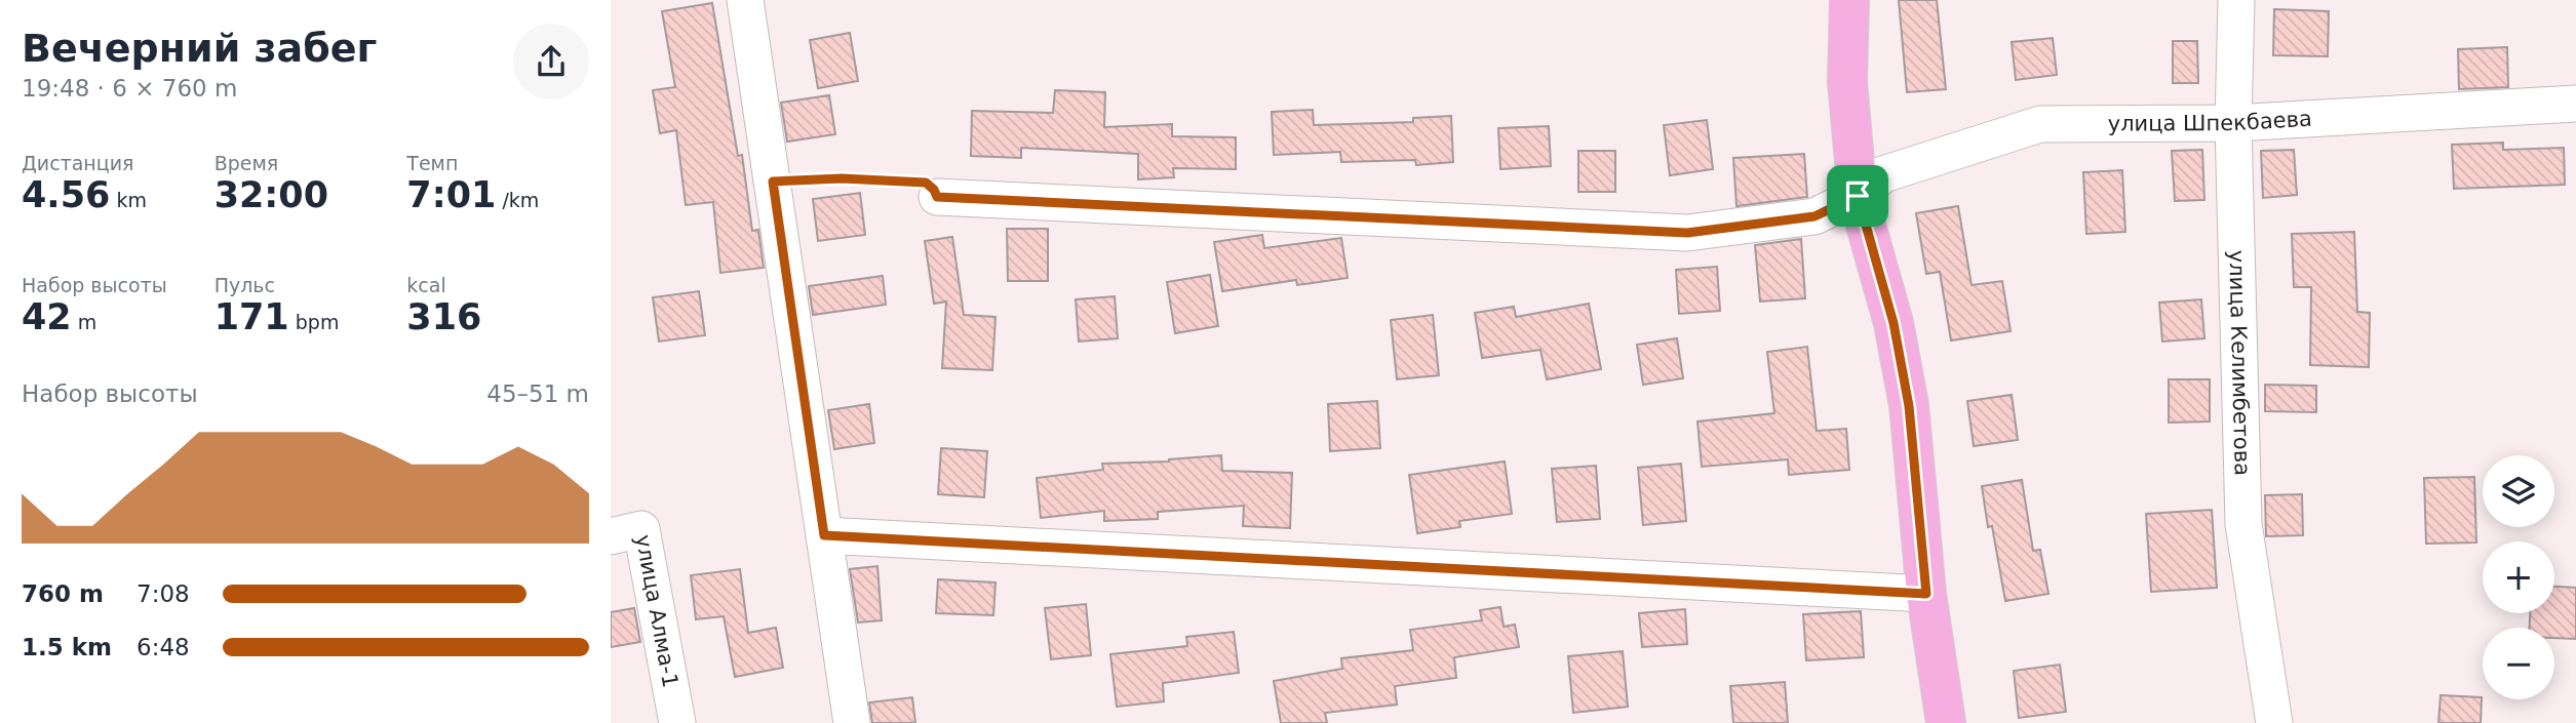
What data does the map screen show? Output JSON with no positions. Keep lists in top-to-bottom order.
{
  "streets": {
    "street": ["улица Шпекбаева", "улица Келимбетова", "улица Алма-1"]
  },
  "crossings": [
    ["улица Шпекбаева", "улица Келимбетова"]
  ],
  "page": {
    "heading": ["Вечерний забег", "19:48 · 6 × 760 m"],
    "stats": [
      ["Дистанция", "4.56 km"],
      ["Время", "32:00"],
      ["Темп", "7:01 /km"],
      ["Набор высоты", "42 m"],
      ["Пульс", "171 bpm"],
      ["kcal", "316"]
    ],
    "chart": ["Набор высоты", "45–51 m"],
    "map_buttons": ["+", "−"],
    "list": [
      {
        "name": "760 m",
        "note": "7:08"
      },
      {
        "name": "1.5 km",
        "note": "6:48"
      }
    ]
  }
}
